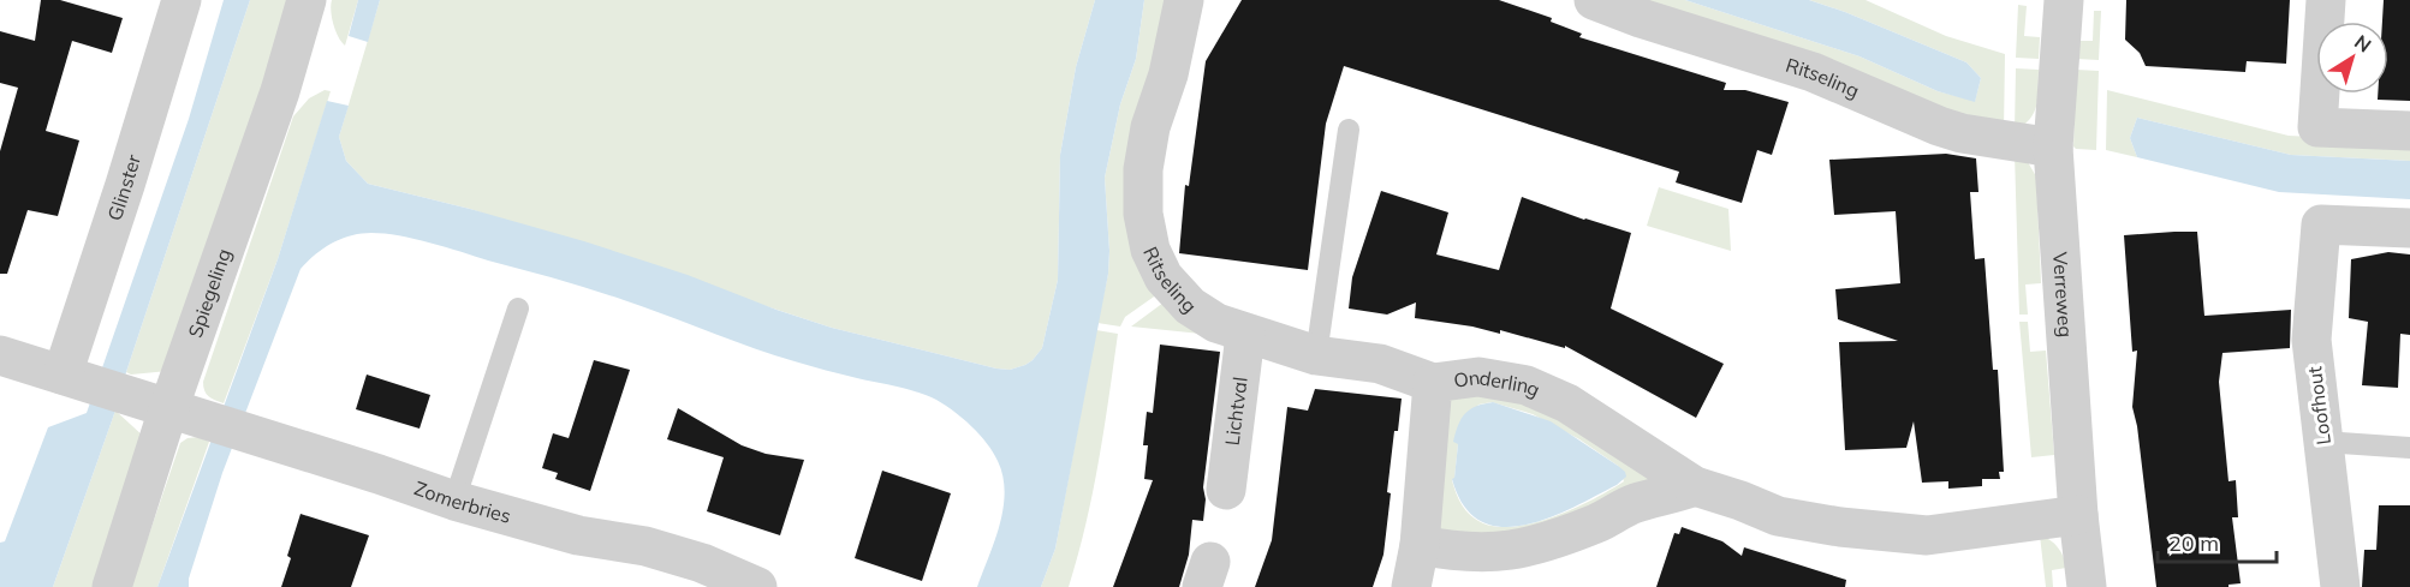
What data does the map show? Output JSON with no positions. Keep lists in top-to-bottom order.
{
  "streets": {
    "street": [
      "Ritseling",
      "Glinster",
      "Spiegeling",
      "Verreweg",
      "Onderling",
      "Loofhout",
      "Lichtval",
      "Zomerbries"
    ]
  },
  "crossings": [
    ["Ritseling", "Verreweg"],
    ["Ritseling", "Onderling"],
    ["Ritseling", "Lichtval"],
    ["Spiegeling", "Zomerbries"],
    ["Verreweg", "Onderling"]
  ],
  "scale_bar": "20 m",
  "north": "top right"
}
